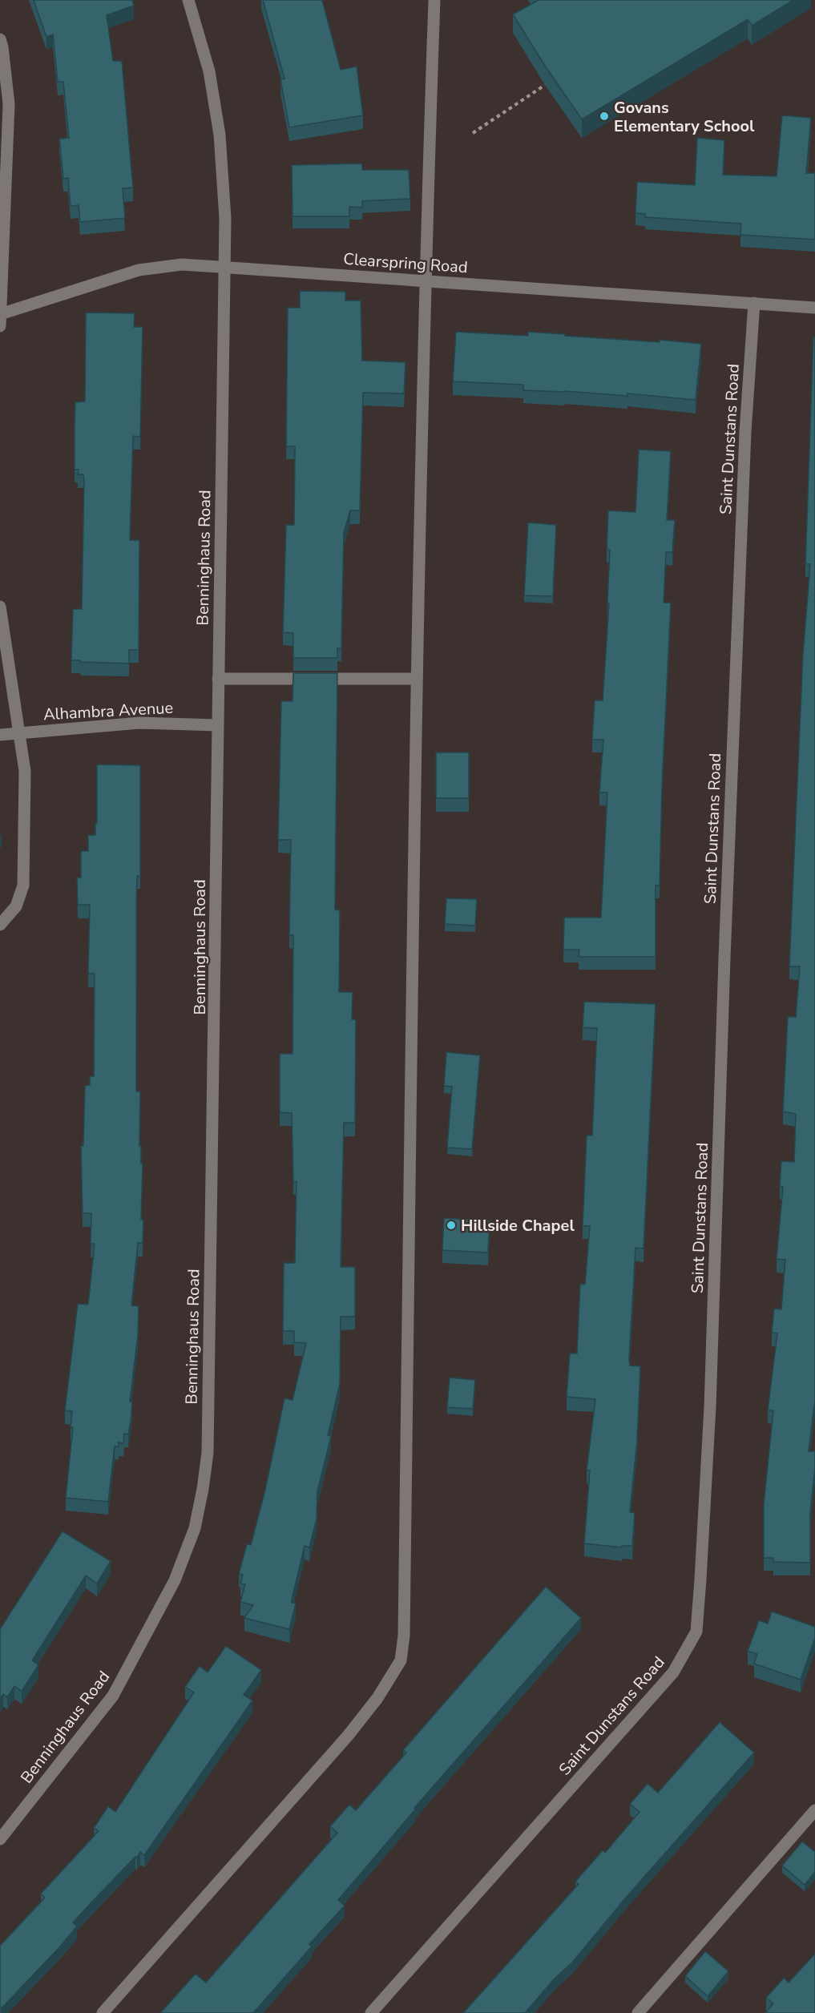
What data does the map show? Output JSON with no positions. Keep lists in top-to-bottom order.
{
  "streets": {
    "street": [
      "Clearspring Road",
      "Saint Dunstans Road",
      "Benninghaus Road",
      "Alhambra Avenue"
    ]
  },
  "crossings": [
    ["Clearspring Road", "Saint Dunstans Road"],
    ["Clearspring Road", "Benninghaus Road"],
    ["Benninghaus Road", "Alhambra Avenue"]
  ],
  "places": ["Govans Elementary School", "Hillside Chapel"]
}
